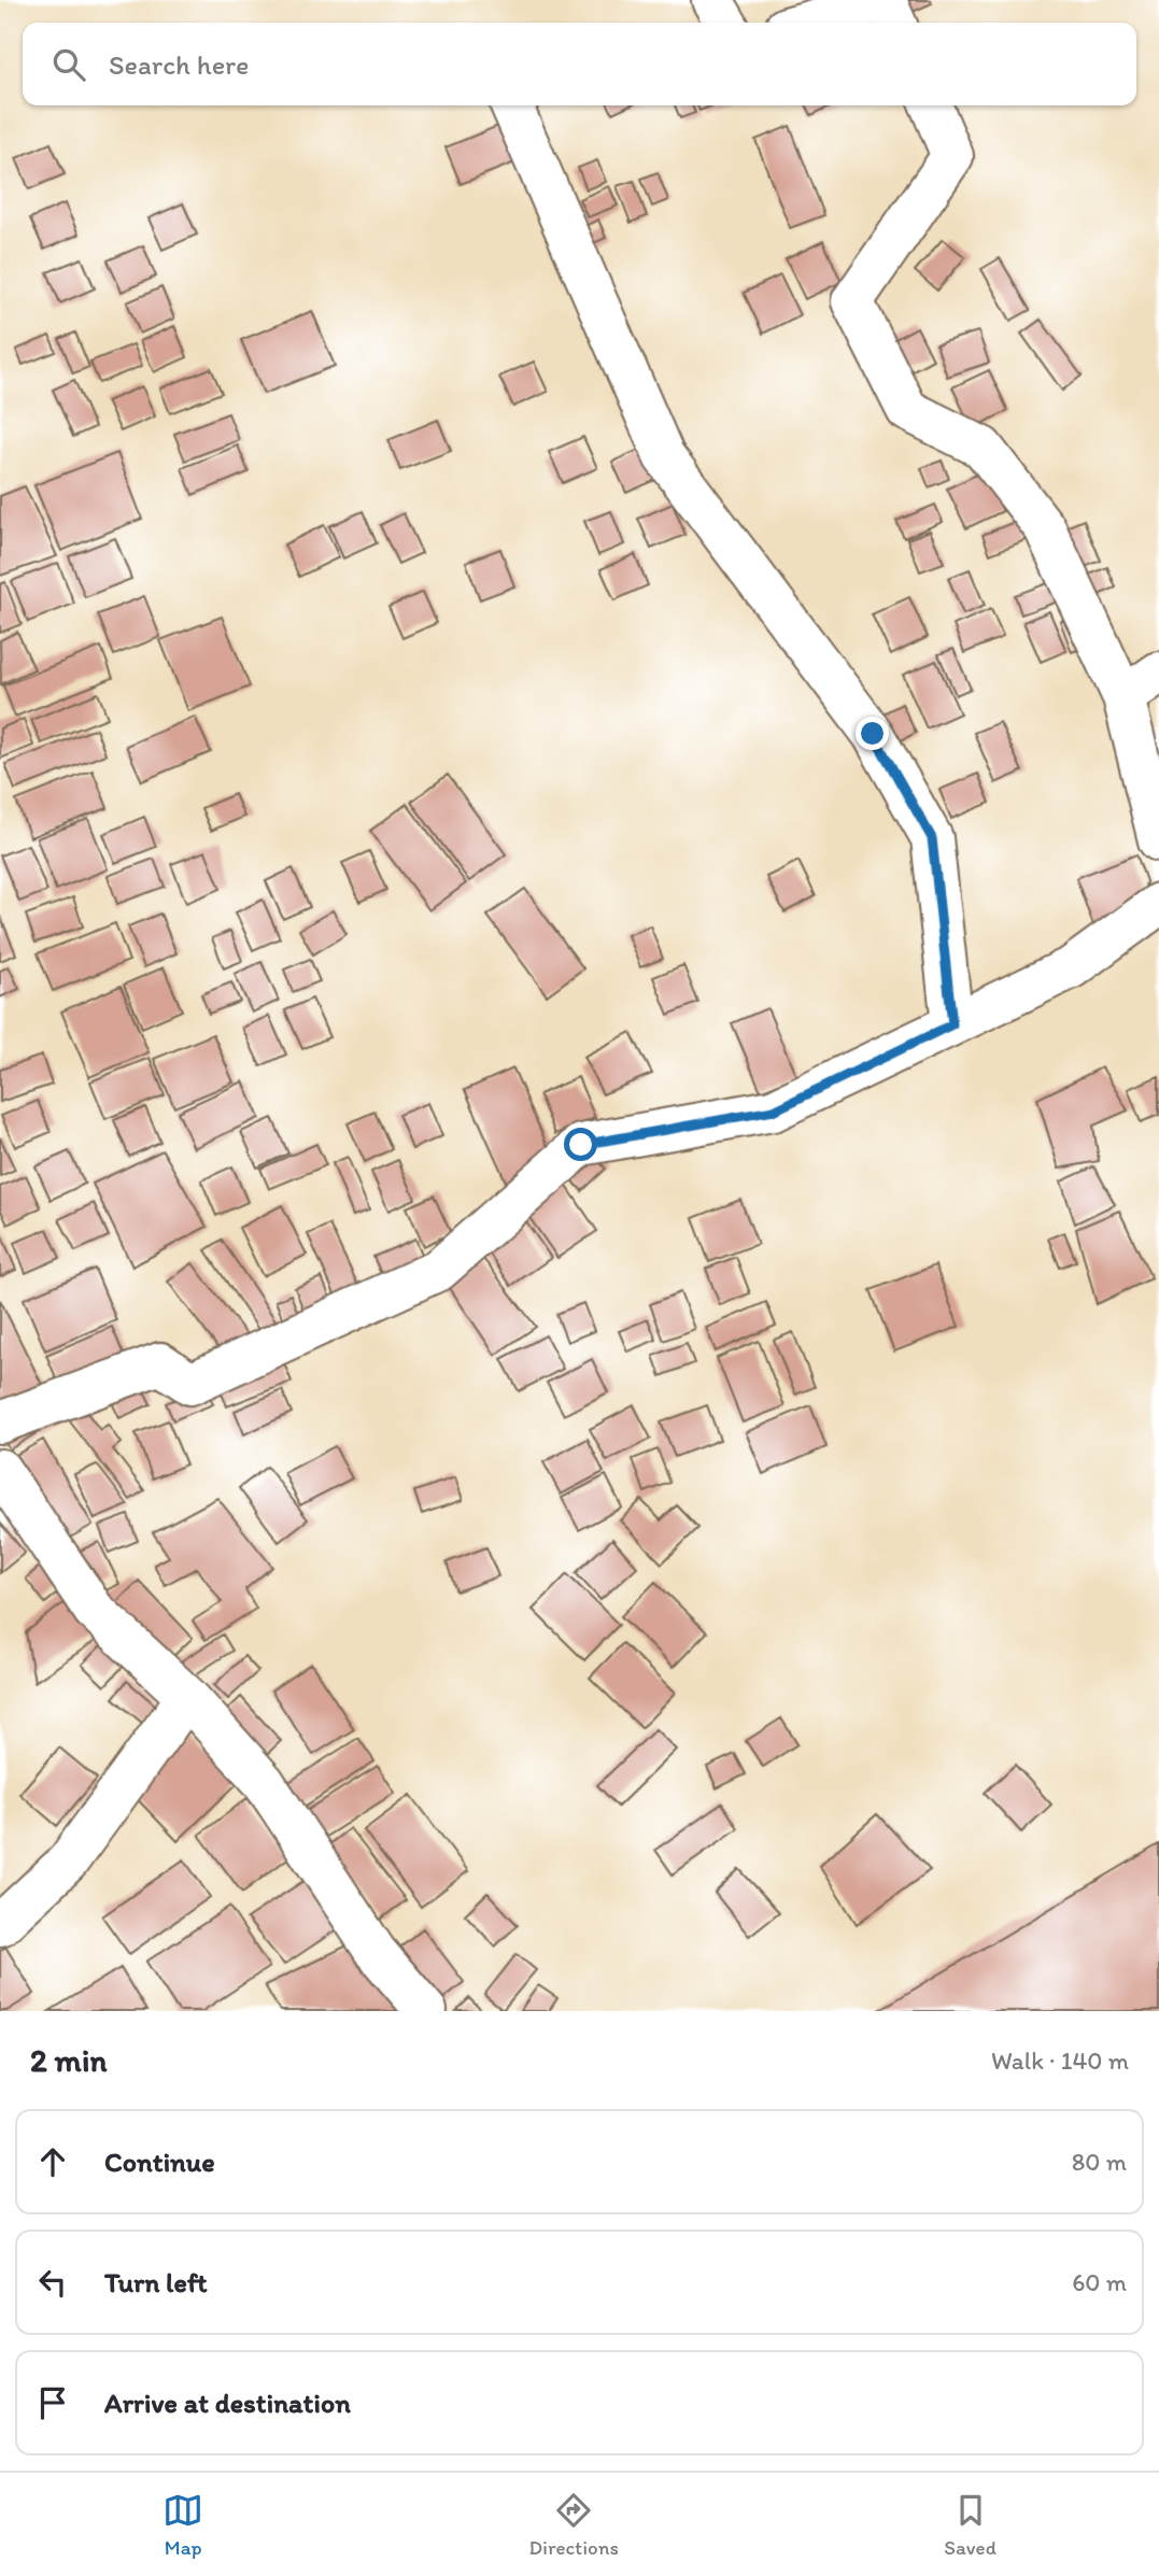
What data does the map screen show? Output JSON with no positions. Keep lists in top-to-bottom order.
{
  "page": {
    "search": "Search here",
    "heading": ["2 min", "Walk · 140 m"],
    "list": [
      ["Continue", "80 m"],
      ["Turn left", "60 m"],
      "Arrive at destination"
    ],
    "nav": ["Map", "Directions", "Saved"]
  }
}
